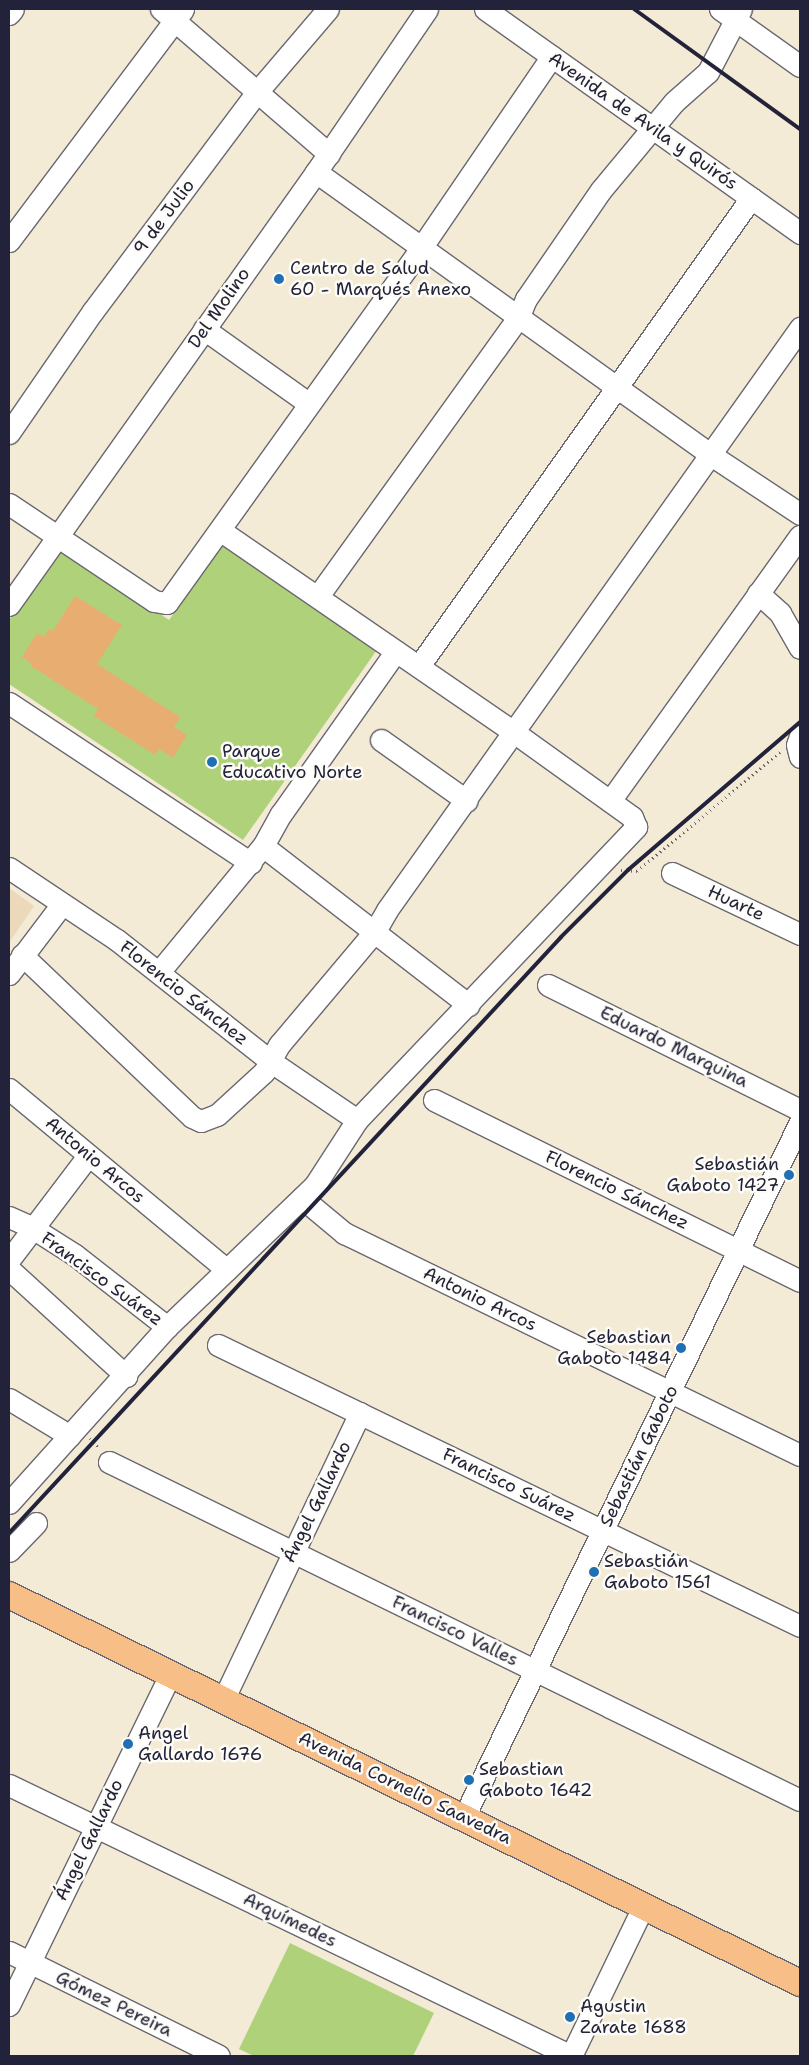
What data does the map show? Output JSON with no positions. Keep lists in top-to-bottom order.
{
  "streets": {
    "main road": ["Avenida Cornelio Saavedra"],
    "street": [
      "Avenida de Avila y Quirós",
      "9 de Julio",
      "Del Molino",
      "Huarte",
      "Florencio Sánchez",
      "Eduardo Marquina",
      "Antonio Arcos",
      "Francisco Suárez",
      "Sebastián Gaboto",
      "Ángel Gallardo",
      "Francisco Valles",
      "Arquímedes",
      "Gómez Pereira"
    ]
  },
  "crossings": [
    ["Florencio Sánchez", "Sebastián Gaboto"],
    ["Antonio Arcos", "Sebastián Gaboto"],
    ["Francisco Suárez", "Sebastián Gaboto"],
    ["Francisco Suárez", "Ángel Gallardo"],
    ["Sebastián Gaboto", "Francisco Valles"],
    ["Sebastián Gaboto", "Avenida Cornelio Saavedra"],
    ["Ángel Gallardo", "Francisco Valles"],
    ["Ángel Gallardo", "Avenida Cornelio Saavedra"],
    ["Ángel Gallardo", "Arquímedes"],
    ["Ángel Gallardo", "Gómez Pereira"]
  ],
  "places": [
    "Centro de Salud 60 - Marqués Anexo",
    "Parque Educativo Norte",
    "Sebastián Gaboto 1427",
    "Sebastian Gaboto 1484",
    "Sebastián Gaboto 1561",
    "Angel Gallardo 1676",
    "Sebastian Gaboto 1642",
    "Agustin Zarate 1688"
  ]
}
